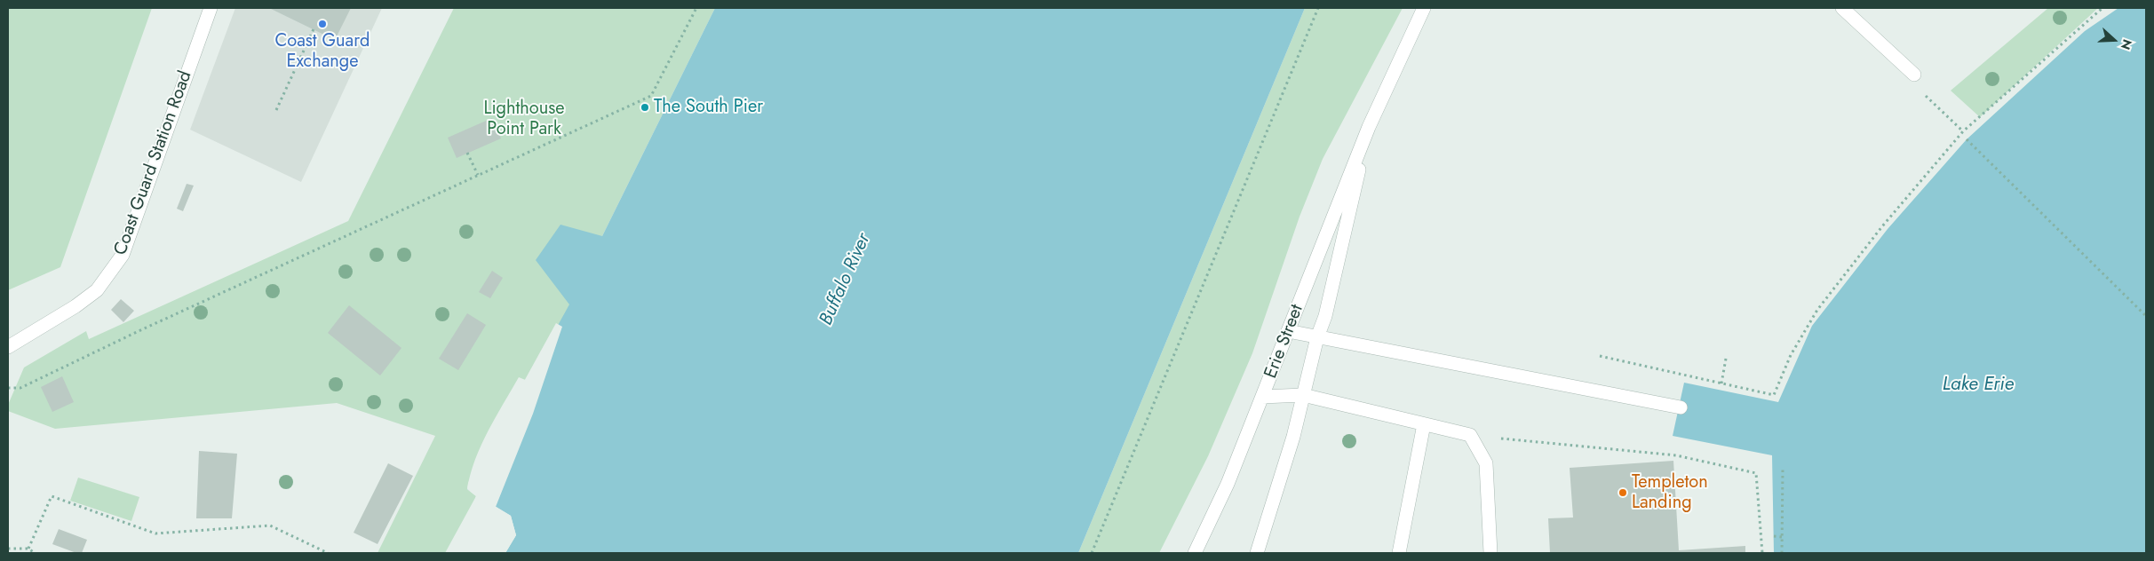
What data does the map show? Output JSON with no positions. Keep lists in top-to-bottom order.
{
  "streets": {
    "street": ["Coast Guard Station Road", "Erie Street"]
  },
  "water": ["Buffalo River", "Lake Erie"],
  "parks": ["Lighthouse Point Park"],
  "places": ["Coast Guard Exchange", "The South Pier", "Templeton Landing"],
  "north": "right"
}
